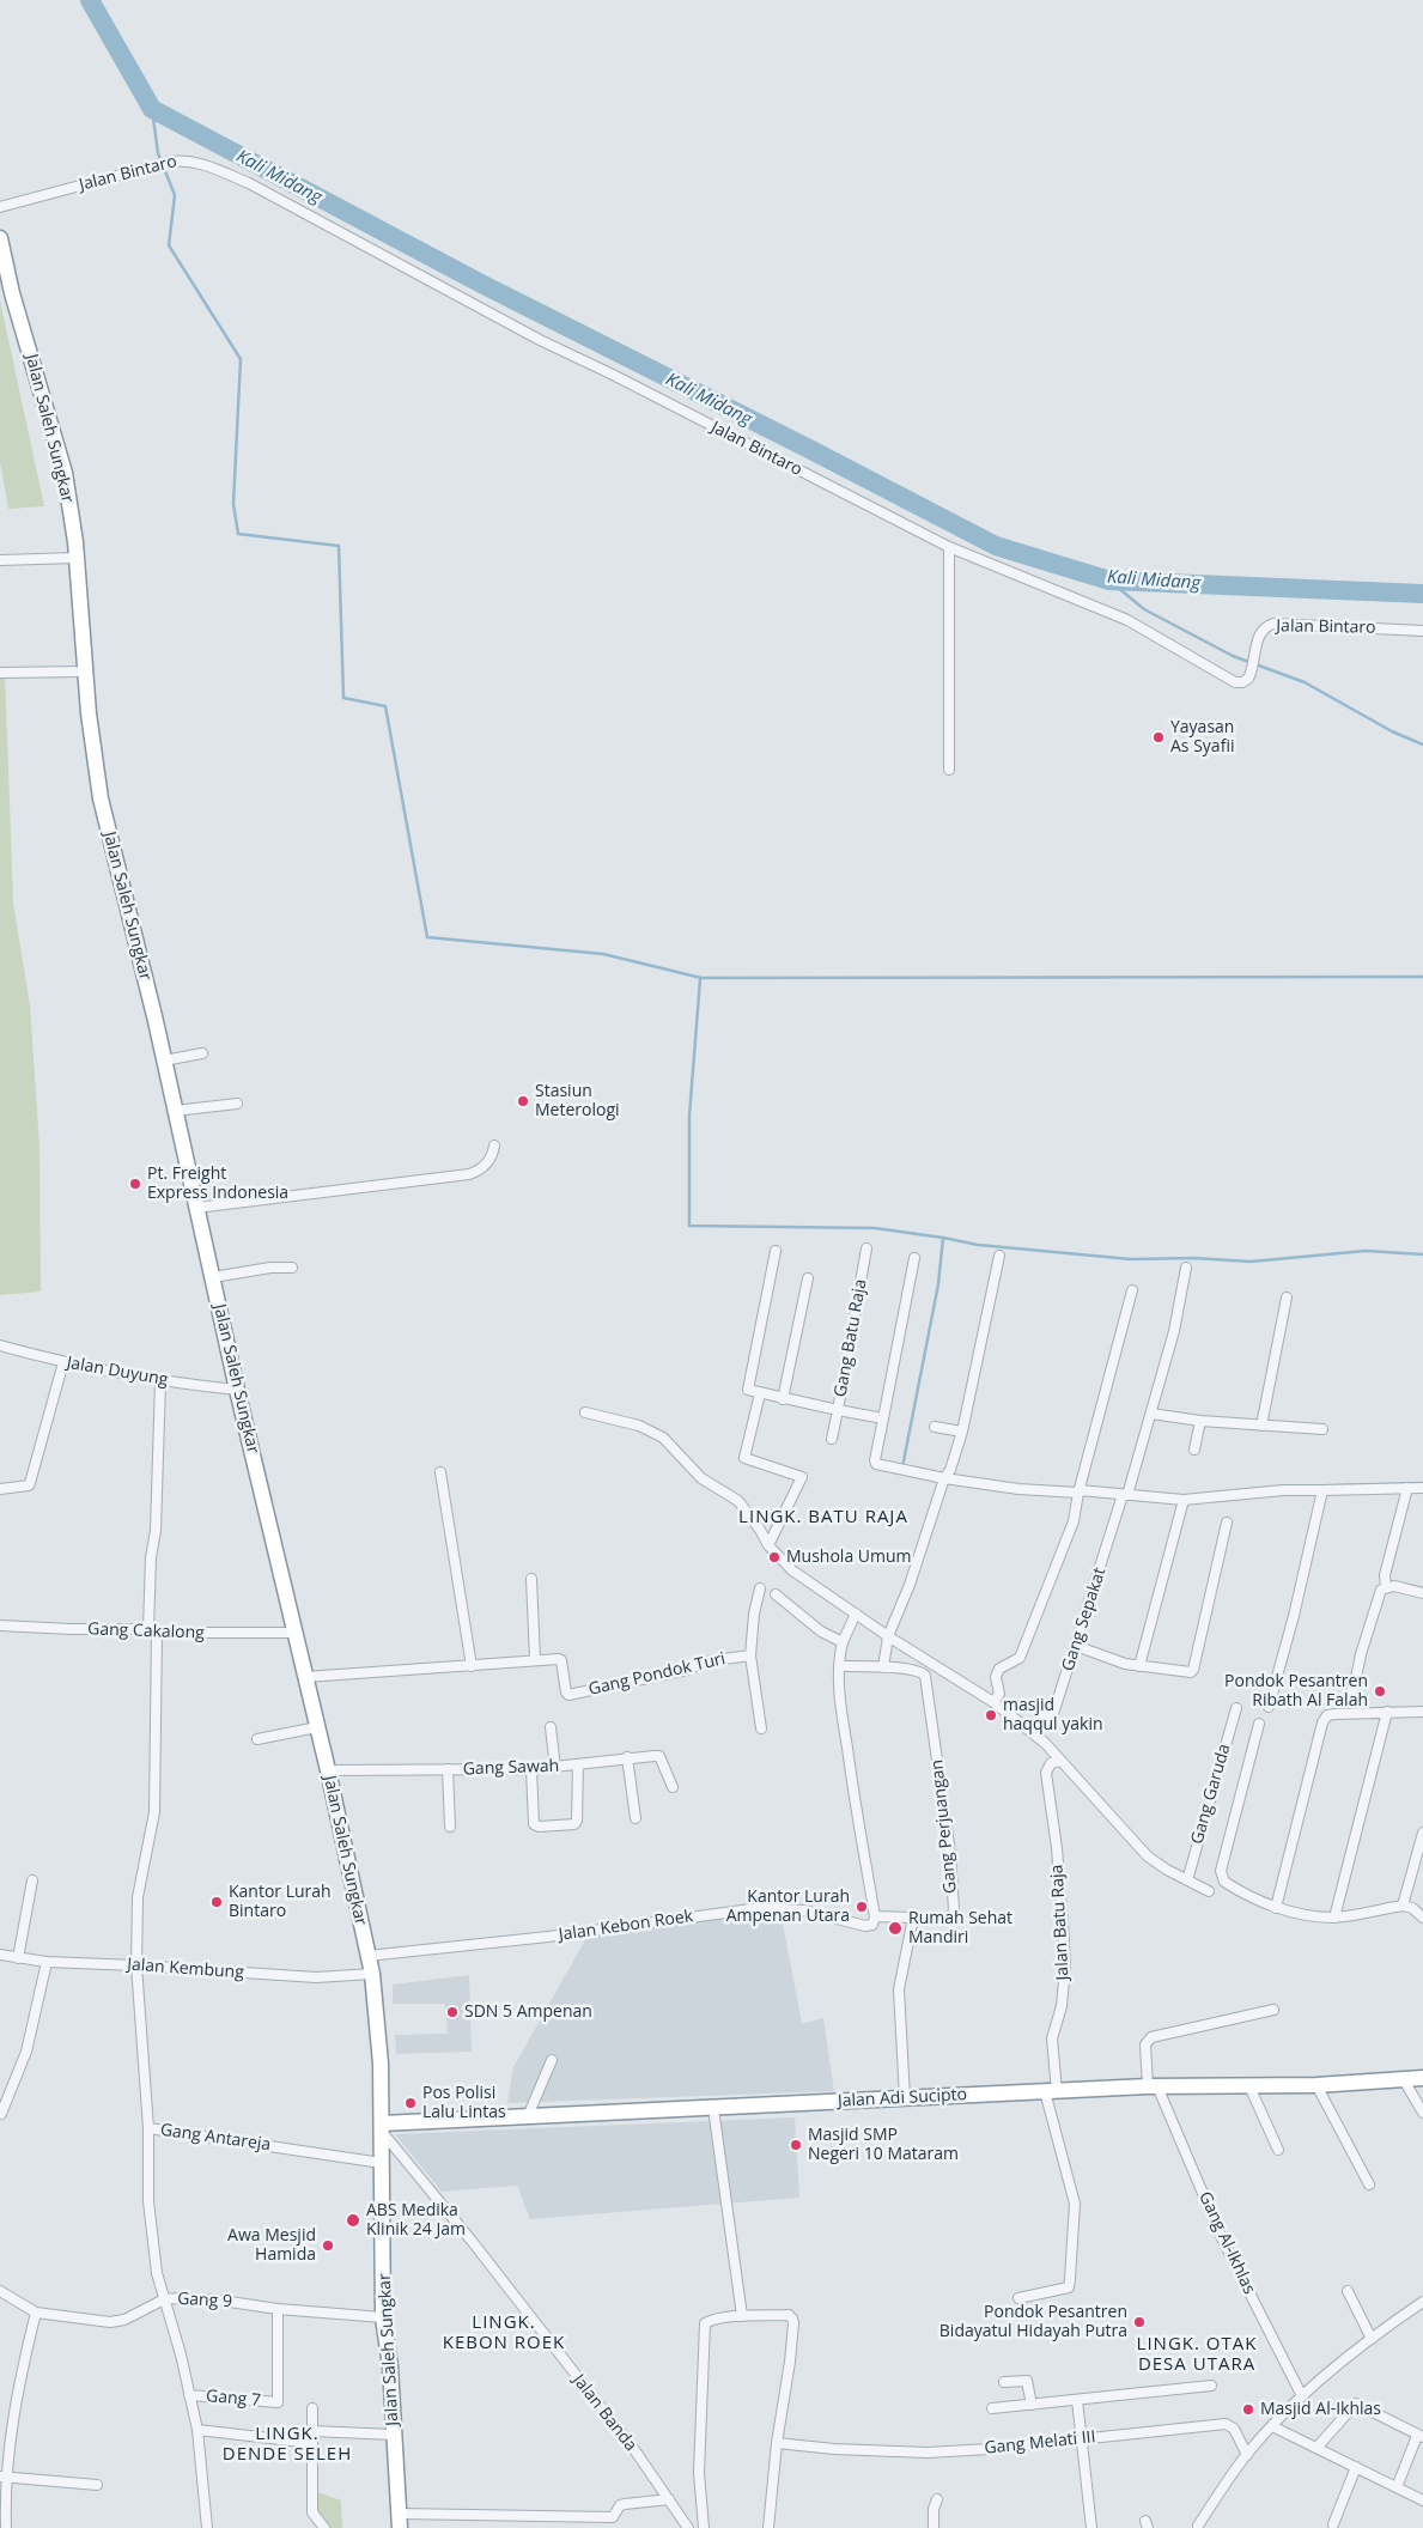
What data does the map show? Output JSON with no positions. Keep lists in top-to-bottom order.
{
  "streets": {
    "highway": ["Jalan Saleh Sungkar", "Jalan Adi Sucipto"],
    "street": [
      "Jalan Bintaro",
      "Gang Batu Raja",
      "Jalan Duyung",
      "Gang Sepakat",
      "Gang Cakalong",
      "Gang Pondok Turi",
      "Gang Sawah",
      "Gang Garuda",
      "Gang Perjuangan",
      "Jalan Batu Raja",
      "Jalan Kebon Roek",
      "Jalan Kembung",
      "Gang Antareja",
      "Gang Al-Ikhlas",
      "Gang 9",
      "Gang 7",
      "Jalan Banda",
      "Gang Melati III"
    ]
  },
  "crossings": [
    ["Jalan Saleh Sungkar", "Jalan Duyung"],
    ["Jalan Saleh Sungkar", "Gang Cakalong"],
    ["Jalan Saleh Sungkar", "Gang Pondok Turi"],
    ["Jalan Saleh Sungkar", "Gang Sawah"],
    ["Jalan Saleh Sungkar", "Jalan Kebon Roek"],
    ["Jalan Saleh Sungkar", "Jalan Kembung"],
    ["Jalan Saleh Sungkar", "Jalan Adi Sucipto"],
    ["Jalan Saleh Sungkar", "Gang Antareja"],
    ["Jalan Saleh Sungkar", "Gang 9"],
    ["Jalan Saleh Sungkar", "Jalan Banda"],
    ["Gang Perjuangan", "Jalan Kebon Roek"],
    ["Jalan Batu Raja", "Jalan Adi Sucipto"],
    ["Jalan Adi Sucipto", "Gang Al-Ikhlas"],
    ["Jalan Adi Sucipto", "Jalan Banda"],
    ["Gang Antareja", "Gang 9"],
    ["Gang Antareja", "Gang 7"],
    ["Gang 9", "Gang 7"]
  ],
  "districts": [
    "LINGK. BATU RAJA",
    "LINGK. KEBON ROEK",
    "LINGK. OTAK DESA UTARA",
    "LINGK. DENDE SELEH"
  ],
  "water": ["Kali Midang"],
  "places": [
    "Yayasan As Syafii",
    "Stasiun Meterologi",
    "Pt. Freight Express Indonesia",
    "Mushola Umum",
    "Pondok Pesantren Ribath Al Falah",
    "masjid haqqul yakin",
    "Kantor Lurah Bintaro",
    "Kantor Lurah Ampenan Utara",
    "Rumah Sehat Mandiri",
    "SDN 5 Ampenan",
    "Pos Polisi Lalu Lintas",
    "Masjid SMP Negeri 10 Mataram",
    "ABS Medika Klinik 24 Jam",
    "Awa Mesjid Hamida",
    "Pondok Pesantren Bidayatul Hidayah Putra",
    "Masjid Al-Ikhlas"
  ]
}
